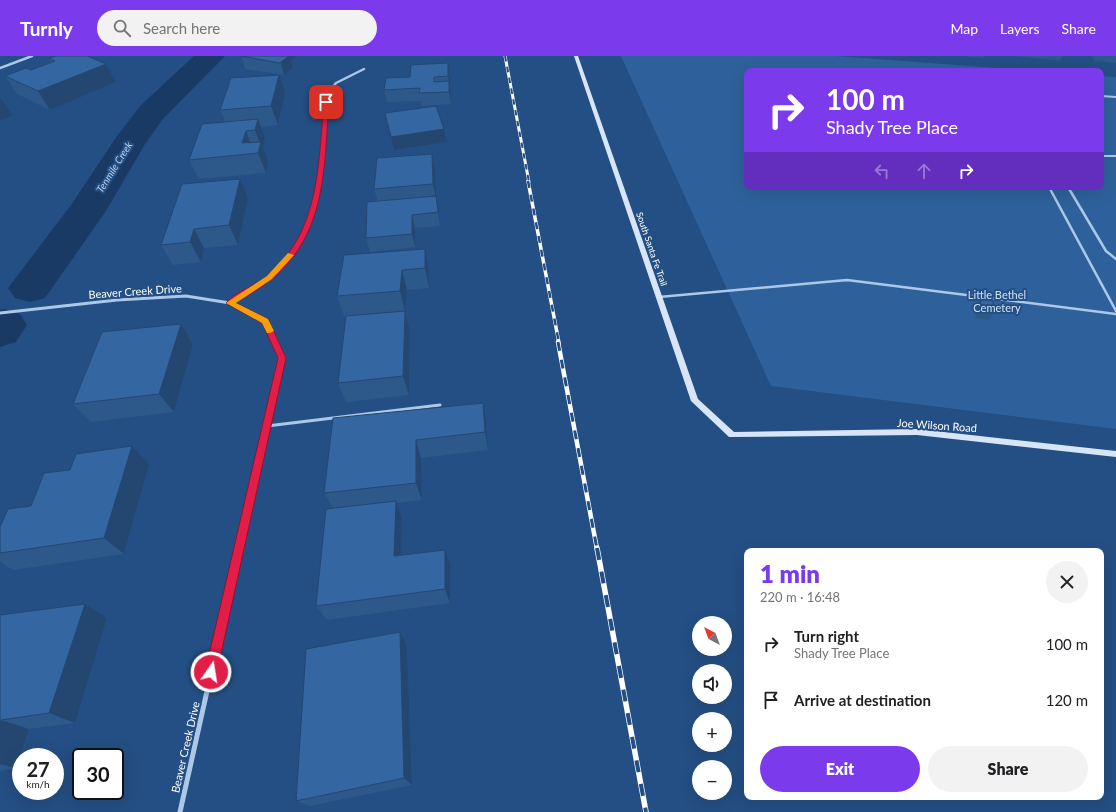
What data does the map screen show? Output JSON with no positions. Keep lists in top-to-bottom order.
{
  "streets": {
    "street": ["South Santa Fe Trail", "Beaver Creek Drive", "Joe Wilson Road"]
  },
  "crossings": [
    ["South Santa Fe Trail", "Joe Wilson Road"]
  ],
  "water": ["Tenmile Creek"],
  "parks": ["Little Bethel Cemetery"],
  "north": "top left",
  "page": {
    "header": "Turnly",
    "search": "Search here",
    "nav": ["Map", "Layers", "Share"],
    "turn": ["100 m", "Shady Tree Place"],
    "heading": ["1 min", "220 m · 16:48"],
    "map_buttons": ["+", "−"],
    "list": [
      {
        "name": "Turn right",
        "note": "Shady Tree Place",
        "value": "100 m"
      },
      {
        "name": "Arrive at destination",
        "value": "120 m"
      }
    ],
    "buttons": ["Exit", "Share"],
    "speed": "27 km/h",
    "limit": "30"
  }
}
